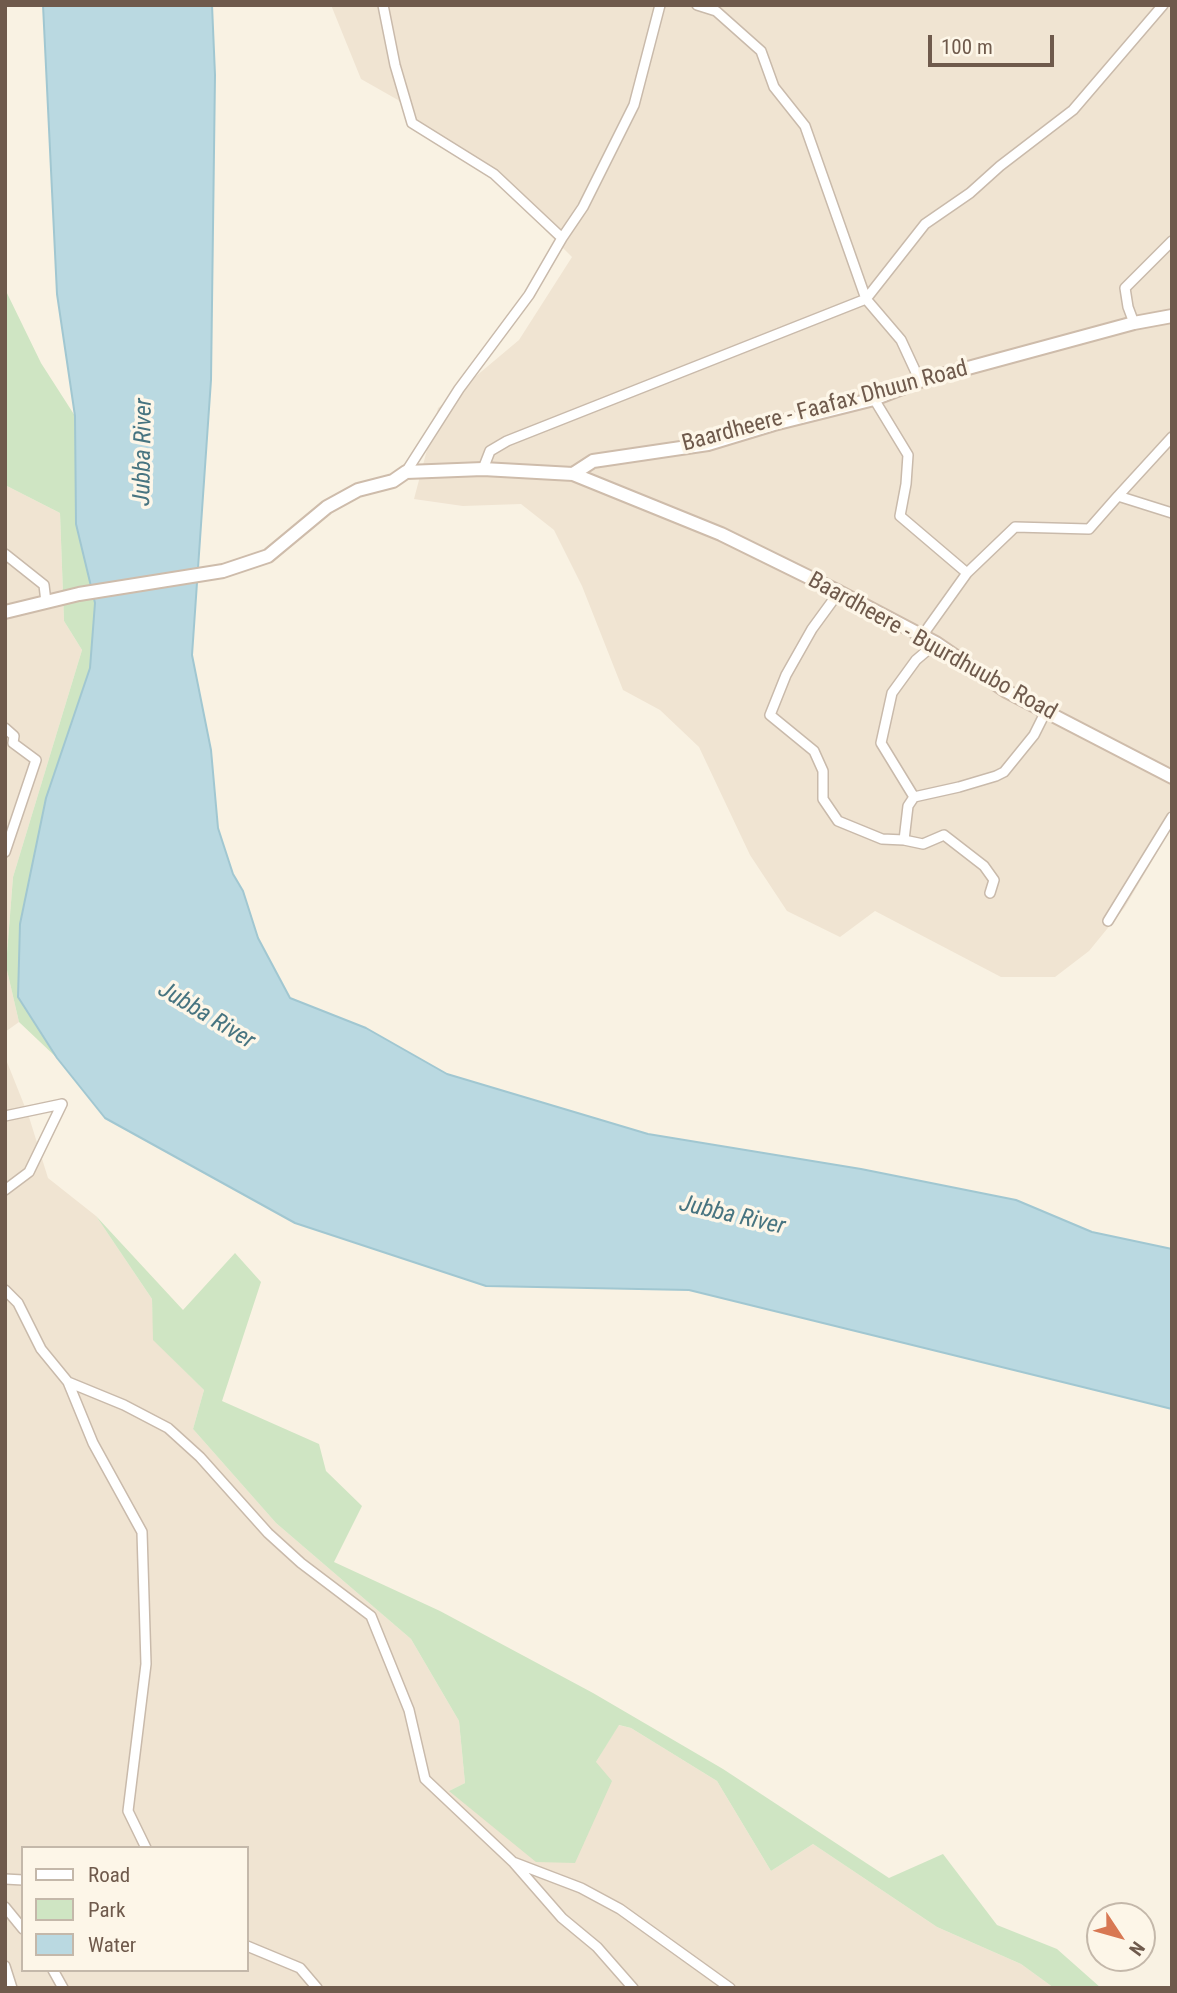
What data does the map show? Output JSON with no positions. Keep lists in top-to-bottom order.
{
  "streets": {
    "main road": ["Baardheere - Faafax Dhuun Road", "Baardheere - Buurdhuubo Road"]
  },
  "crossings": [
    ["Baardheere - Faafax Dhuun Road", "Baardheere - Buurdhuubo Road"]
  ],
  "water": ["Jubba River"],
  "legend": ["Road", "Park", "Water"],
  "scale_bar": "100 m",
  "north": "bottom right"
}
